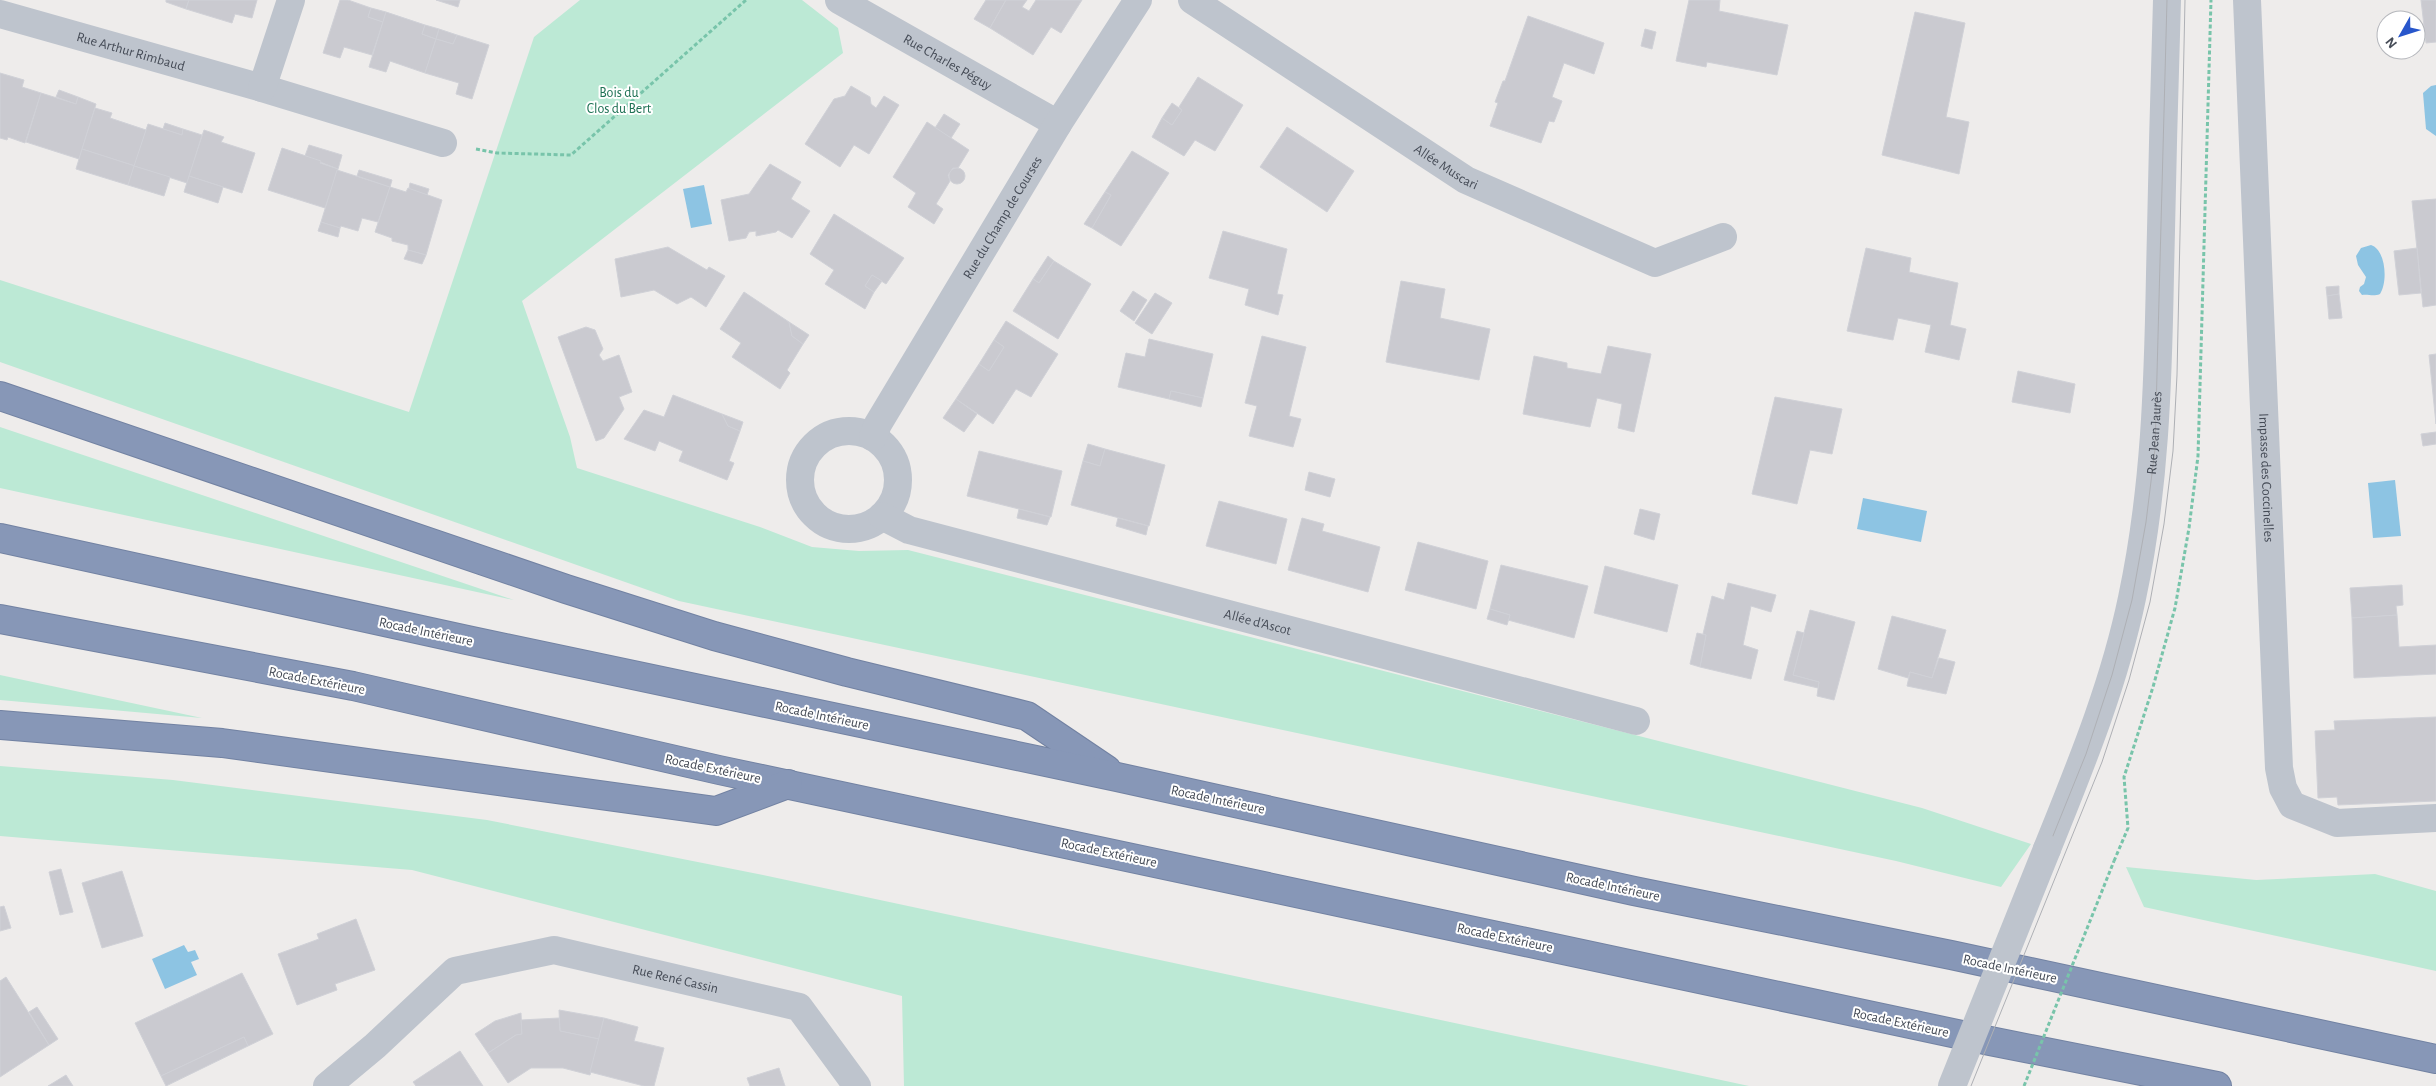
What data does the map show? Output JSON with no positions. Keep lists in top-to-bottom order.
{
  "streets": {
    "highway": ["Rocade Intérieure", "Rocade Extérieure"],
    "street": [
      "Rue Arthur Rimbaud",
      "Rue Charles Péguy",
      "Allée Muscari",
      "Rue du Champ de Courses",
      "Rue Jean Jaurès",
      "Impasse des Coccinelles",
      "Allée d'Ascot",
      "Rue René Cassin"
    ]
  },
  "crossings": [
    ["Rue Charles Péguy", "Rue du Champ de Courses"],
    ["Rue du Champ de Courses", "Allée d'Ascot"]
  ],
  "parks": ["Bois du Clos du Bert"],
  "north": "bottom left"
}
